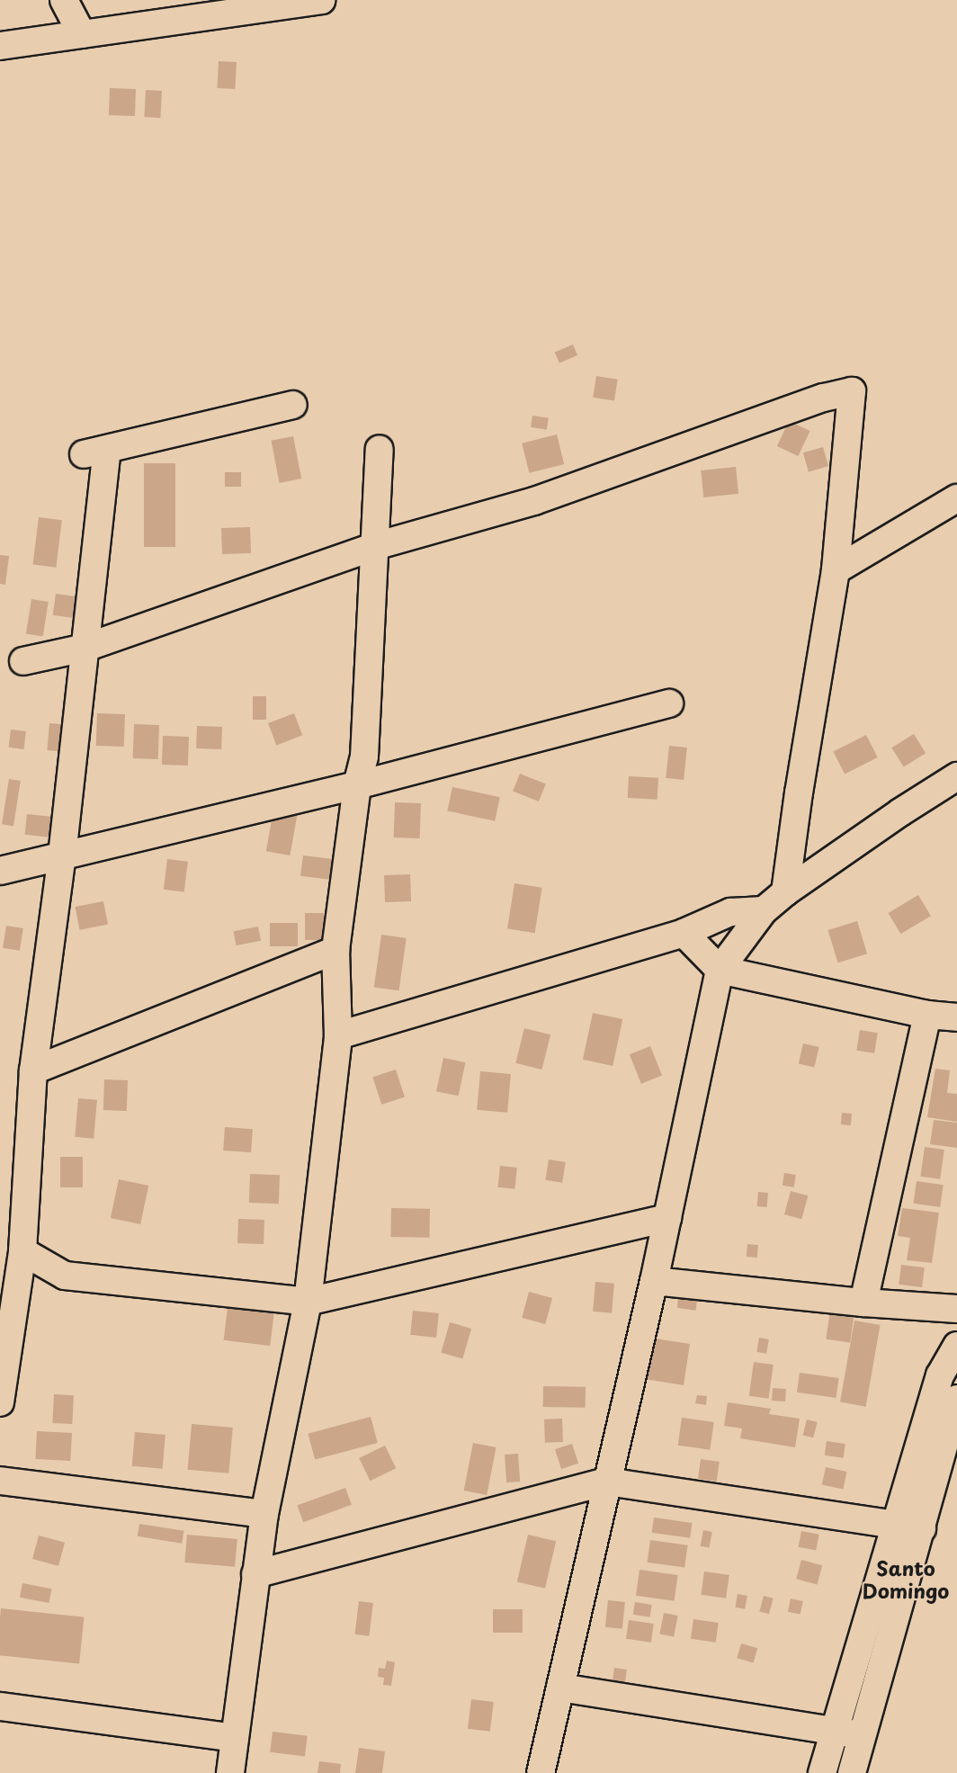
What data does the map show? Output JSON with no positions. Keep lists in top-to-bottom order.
{
  "districts": ["Santo Domingo"]
}
